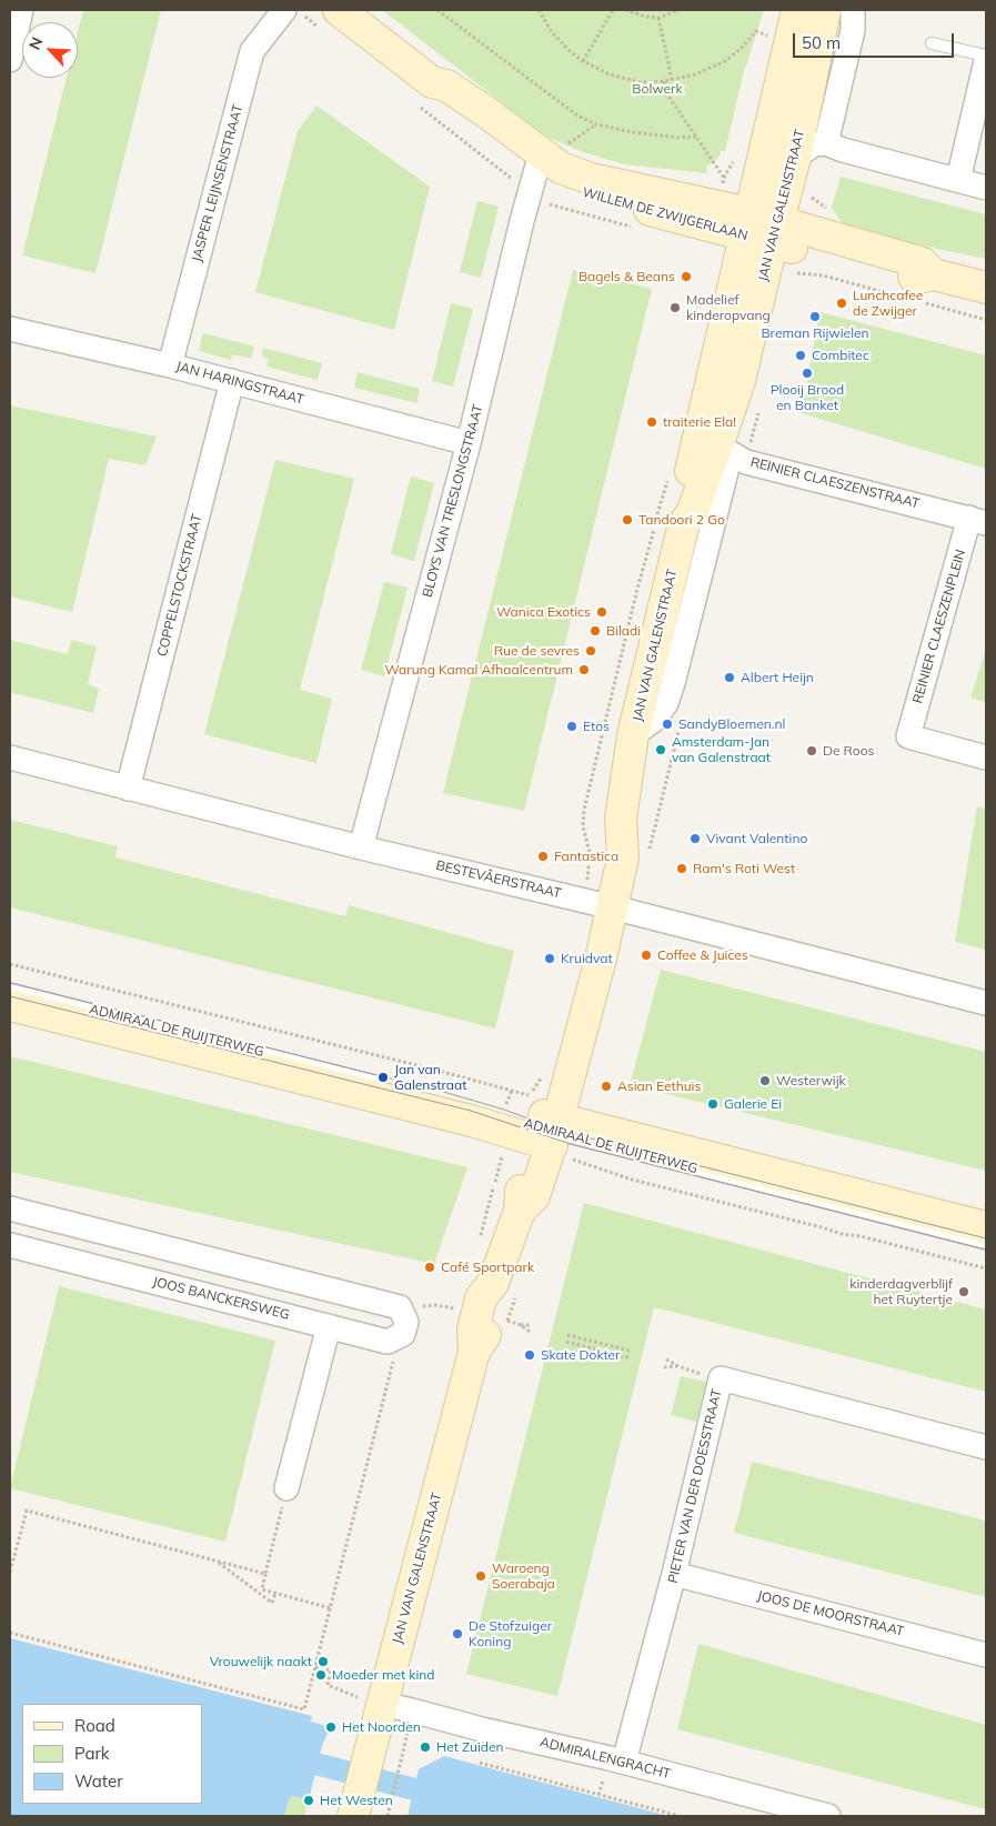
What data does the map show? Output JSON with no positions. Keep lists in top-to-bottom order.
{
  "streets": {
    "main road": ["JAN VAN GALENSTRAAT", "WILLEM DE ZWIJGERLAAN", "ADMIRAAL DE RUIJTERWEG"],
    "street": [
      "JASPER LEIJNSENSTRAAT",
      "JAN HARINGSTRAAT",
      "REINIER CLAESZENSTRAAT",
      "BLOYS VAN TRESLONGSTRAAT",
      "COPPELSTOCKSTRAAT",
      "REINIER CLAESZENPLEIN",
      "BESTEVÂERSTRAAT",
      "JOOS BANCKERSWEG",
      "PIETER VAN DER DOESSTRAAT",
      "JOOS DE MOORSTRAAT",
      "ADMIRALENGRACHT"
    ]
  },
  "crossings": [
    ["JASPER LEIJNSENSTRAAT", "JAN HARINGSTRAAT"],
    ["JAN VAN GALENSTRAAT", "WILLEM DE ZWIJGERLAAN"],
    ["JAN VAN GALENSTRAAT", "REINIER CLAESZENSTRAAT"],
    ["JAN VAN GALENSTRAAT", "BESTEVÂERSTRAAT"],
    ["JAN VAN GALENSTRAAT", "ADMIRAAL DE RUIJTERWEG"],
    ["JAN VAN GALENSTRAAT", "ADMIRALENGRACHT"],
    ["WILLEM DE ZWIJGERLAAN", "BLOYS VAN TRESLONGSTRAAT"],
    ["JAN HARINGSTRAAT", "BLOYS VAN TRESLONGSTRAAT"],
    ["JAN HARINGSTRAAT", "COPPELSTOCKSTRAAT"],
    ["REINIER CLAESZENSTRAAT", "REINIER CLAESZENPLEIN"],
    ["BLOYS VAN TRESLONGSTRAAT", "BESTEVÂERSTRAAT"],
    ["COPPELSTOCKSTRAAT", "BESTEVÂERSTRAAT"],
    ["PIETER VAN DER DOESSTRAAT", "JOOS DE MOORSTRAAT"],
    ["PIETER VAN DER DOESSTRAAT", "ADMIRALENGRACHT"]
  ],
  "parks": ["Bolwerk"],
  "places": [
    "Bagels & Beans",
    "Lunchcafee de Zwijger",
    "Madelief kinderopvang",
    "Breman Rijwielen",
    "Combitec",
    "Plooij Brood en Banket",
    "traiterie Ela!",
    "Tandoori 2 Go",
    "Wanica Exotics",
    "Biladi",
    "Rue de sevres",
    "Warung Kamal Afhaalcentrum",
    "Albert Heijn",
    "SandyBloemen.nl",
    "Etos",
    "Amsterdam-Jan van Galenstraat",
    "De Roos",
    "Vivant Valentino",
    "Fantastica",
    "Ram's Roti West",
    "Coffee & Juices",
    "Kruidvat",
    "Jan van Galenstraat",
    "Westerwijk",
    "Asian Eethuis",
    "Galerie Ei",
    "Café Sportpark",
    "kinderdagverblijf het Ruytertje",
    "Skate Dokter",
    "Waroeng Soerabaja",
    "De Stofzuiger Koning",
    "Vrouwelijk naakt",
    "Moeder met kind",
    "Het Noorden",
    "Het Zuiden",
    "Het Westen"
  ],
  "legend": ["Road", "Park", "Water"],
  "scale_bar": "50 m",
  "north": "top left"
}
